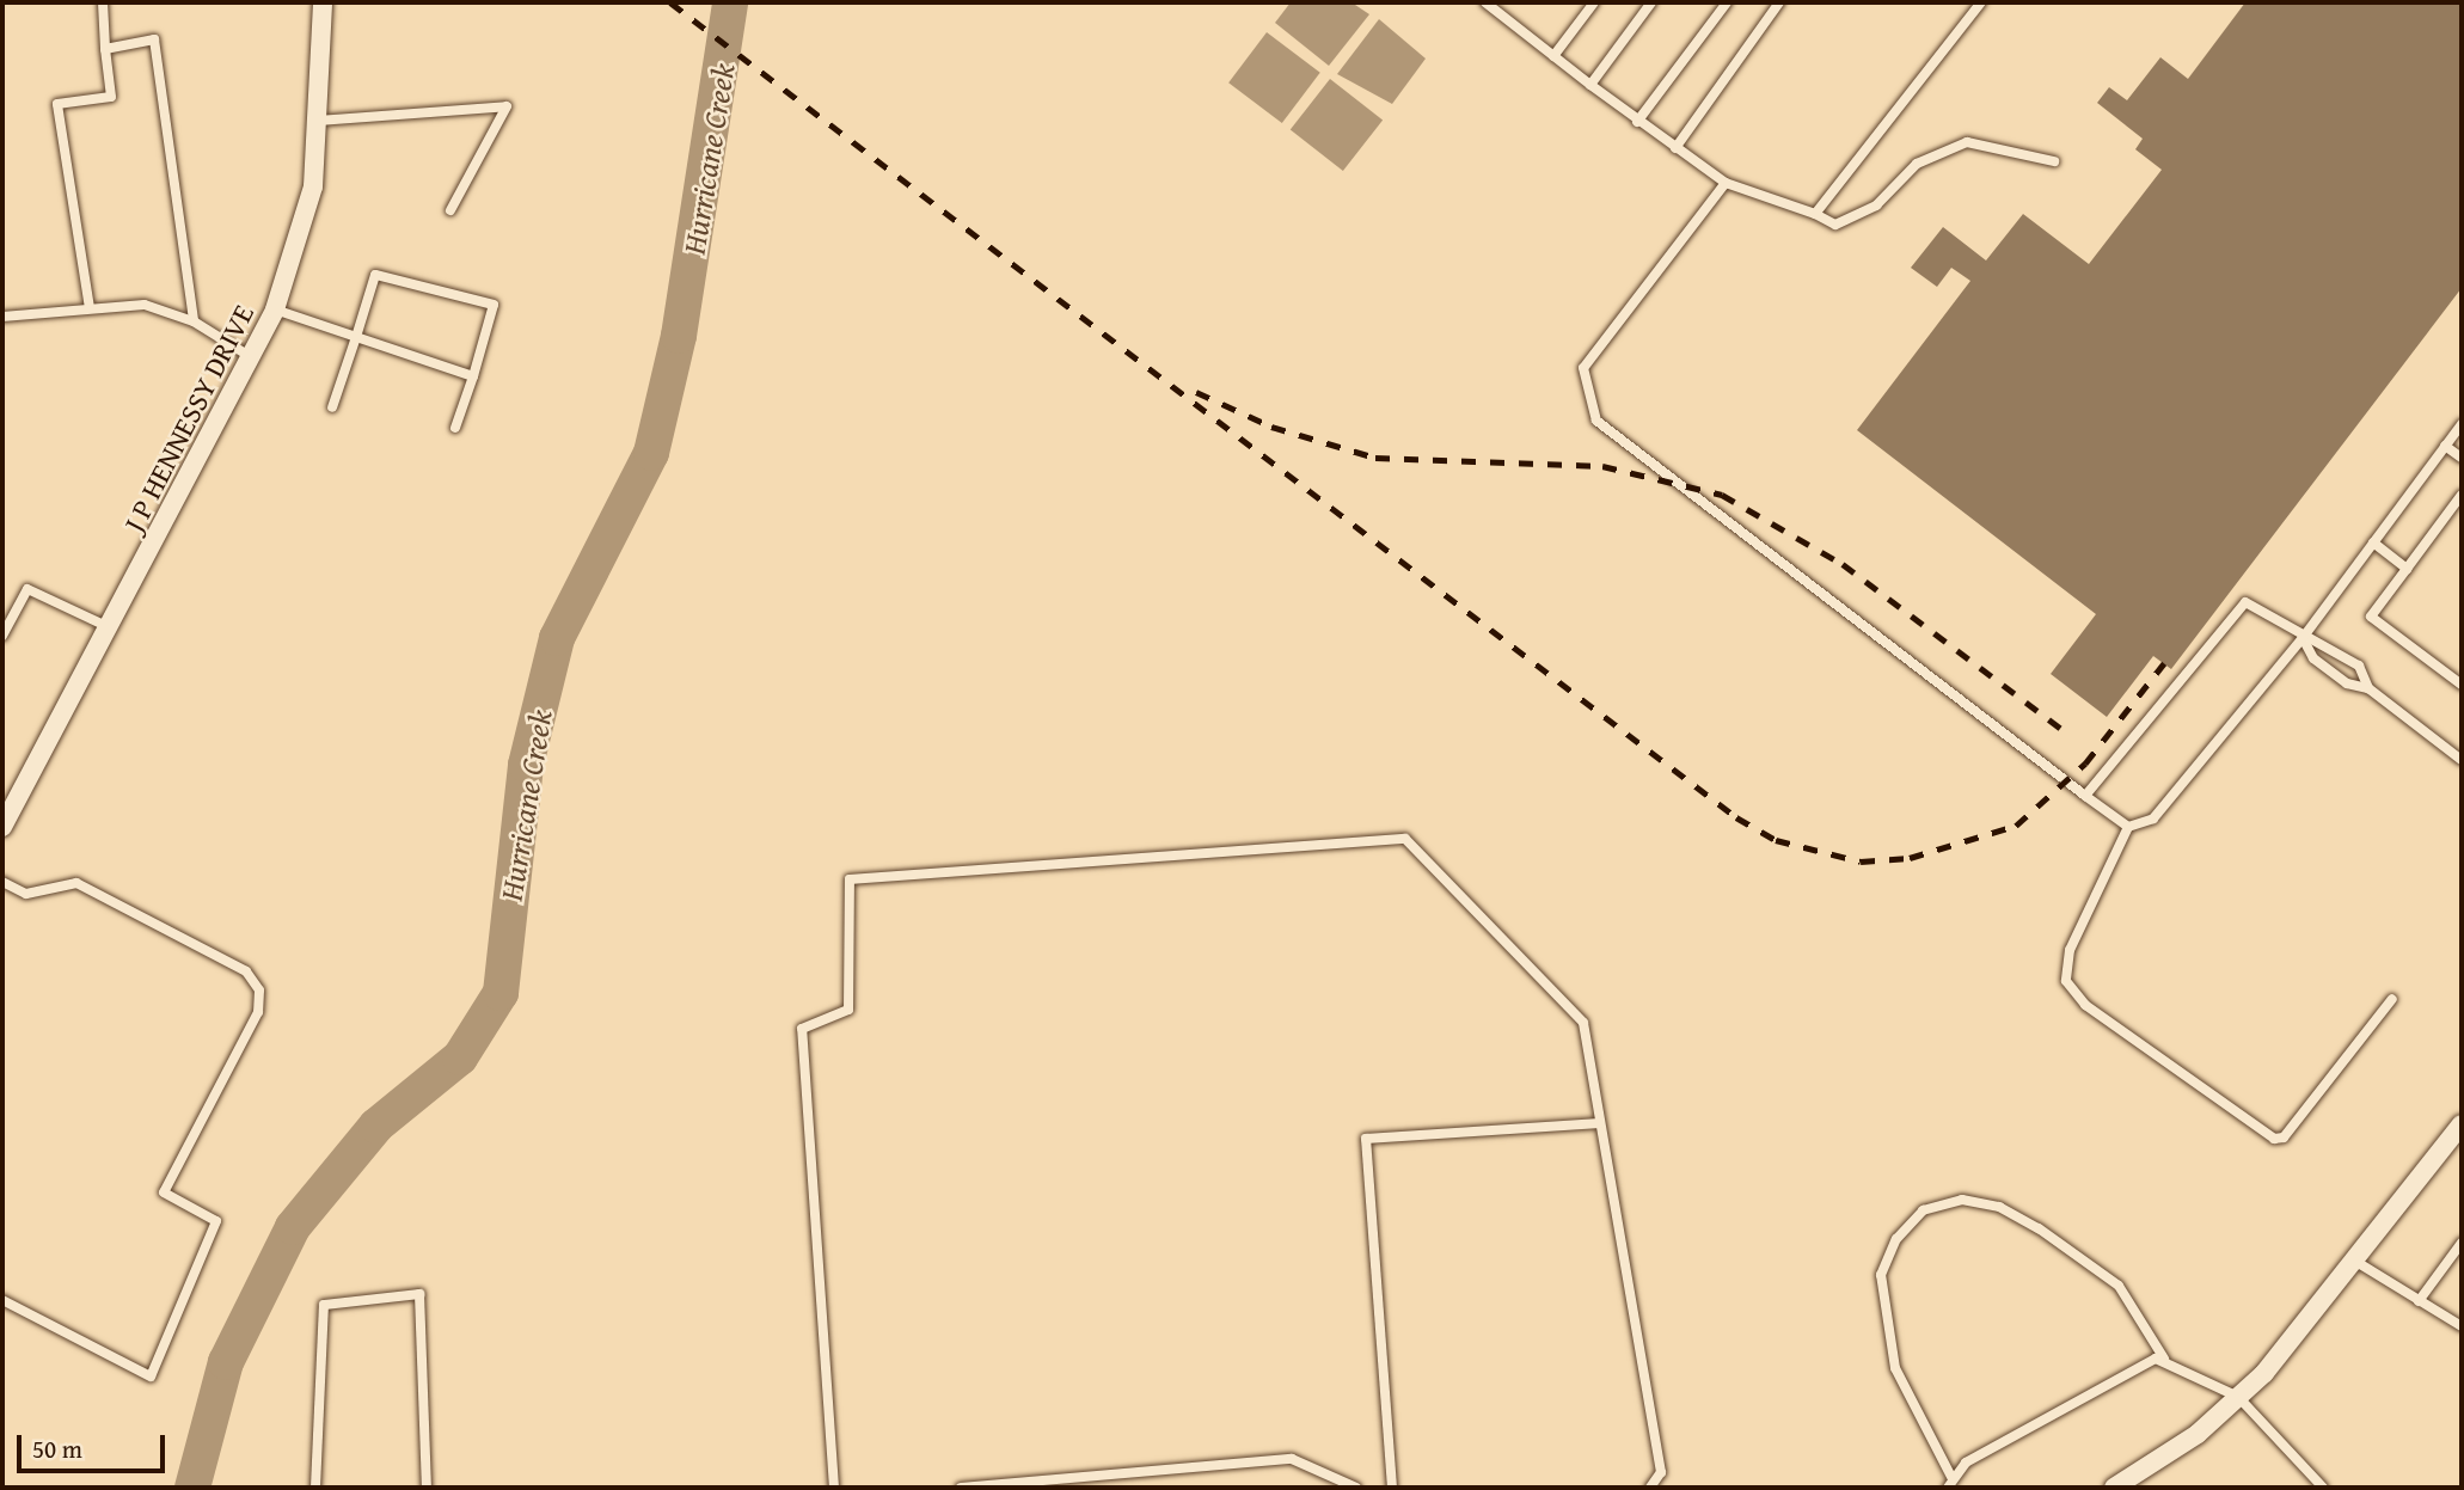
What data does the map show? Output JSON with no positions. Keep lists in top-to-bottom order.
{
  "streets": {
    "street": ["J P HENNESSY DRIVE"]
  },
  "water": ["Hurricane Creek"],
  "scale_bar": "50 m"
}
